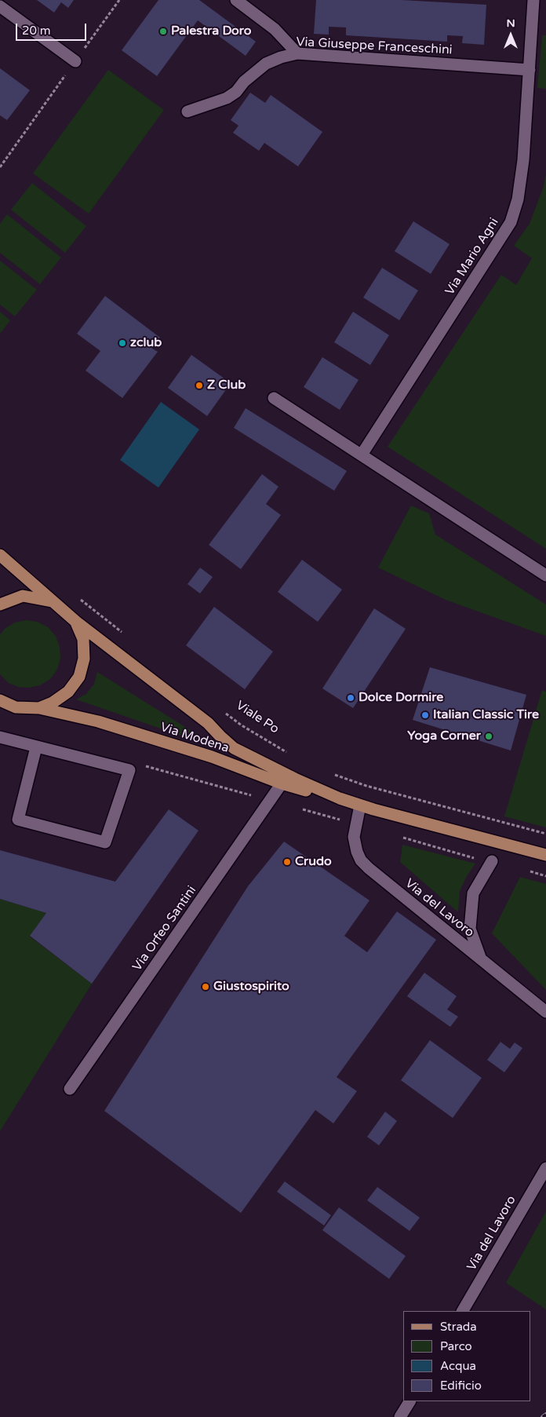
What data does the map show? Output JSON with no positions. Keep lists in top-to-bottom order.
{
  "streets": {
    "main road": ["Via Modena"],
    "street": [
      "Via Giuseppe Franceschini",
      "Via Mario Agni",
      "Via del Lavoro",
      "Via Orfeo Santini"
    ],
    "path": ["Viale Po"]
  },
  "crossings": [
    ["Via Giuseppe Franceschini", "Via Mario Agni"],
    ["Via Modena", "Via Orfeo Santini"]
  ],
  "places": [
    "Palestra Doro",
    "zclub",
    "Z Club",
    "Dolce Dormire",
    "Italian Classic Tire",
    "Yoga Corner",
    "Crudo",
    "Giustospirito"
  ],
  "legend": [
    "Strada",
    "Parco",
    "Acqua",
    "Edificio"
  ],
  "scale_bar": "20 m",
  "north": "top"
}
